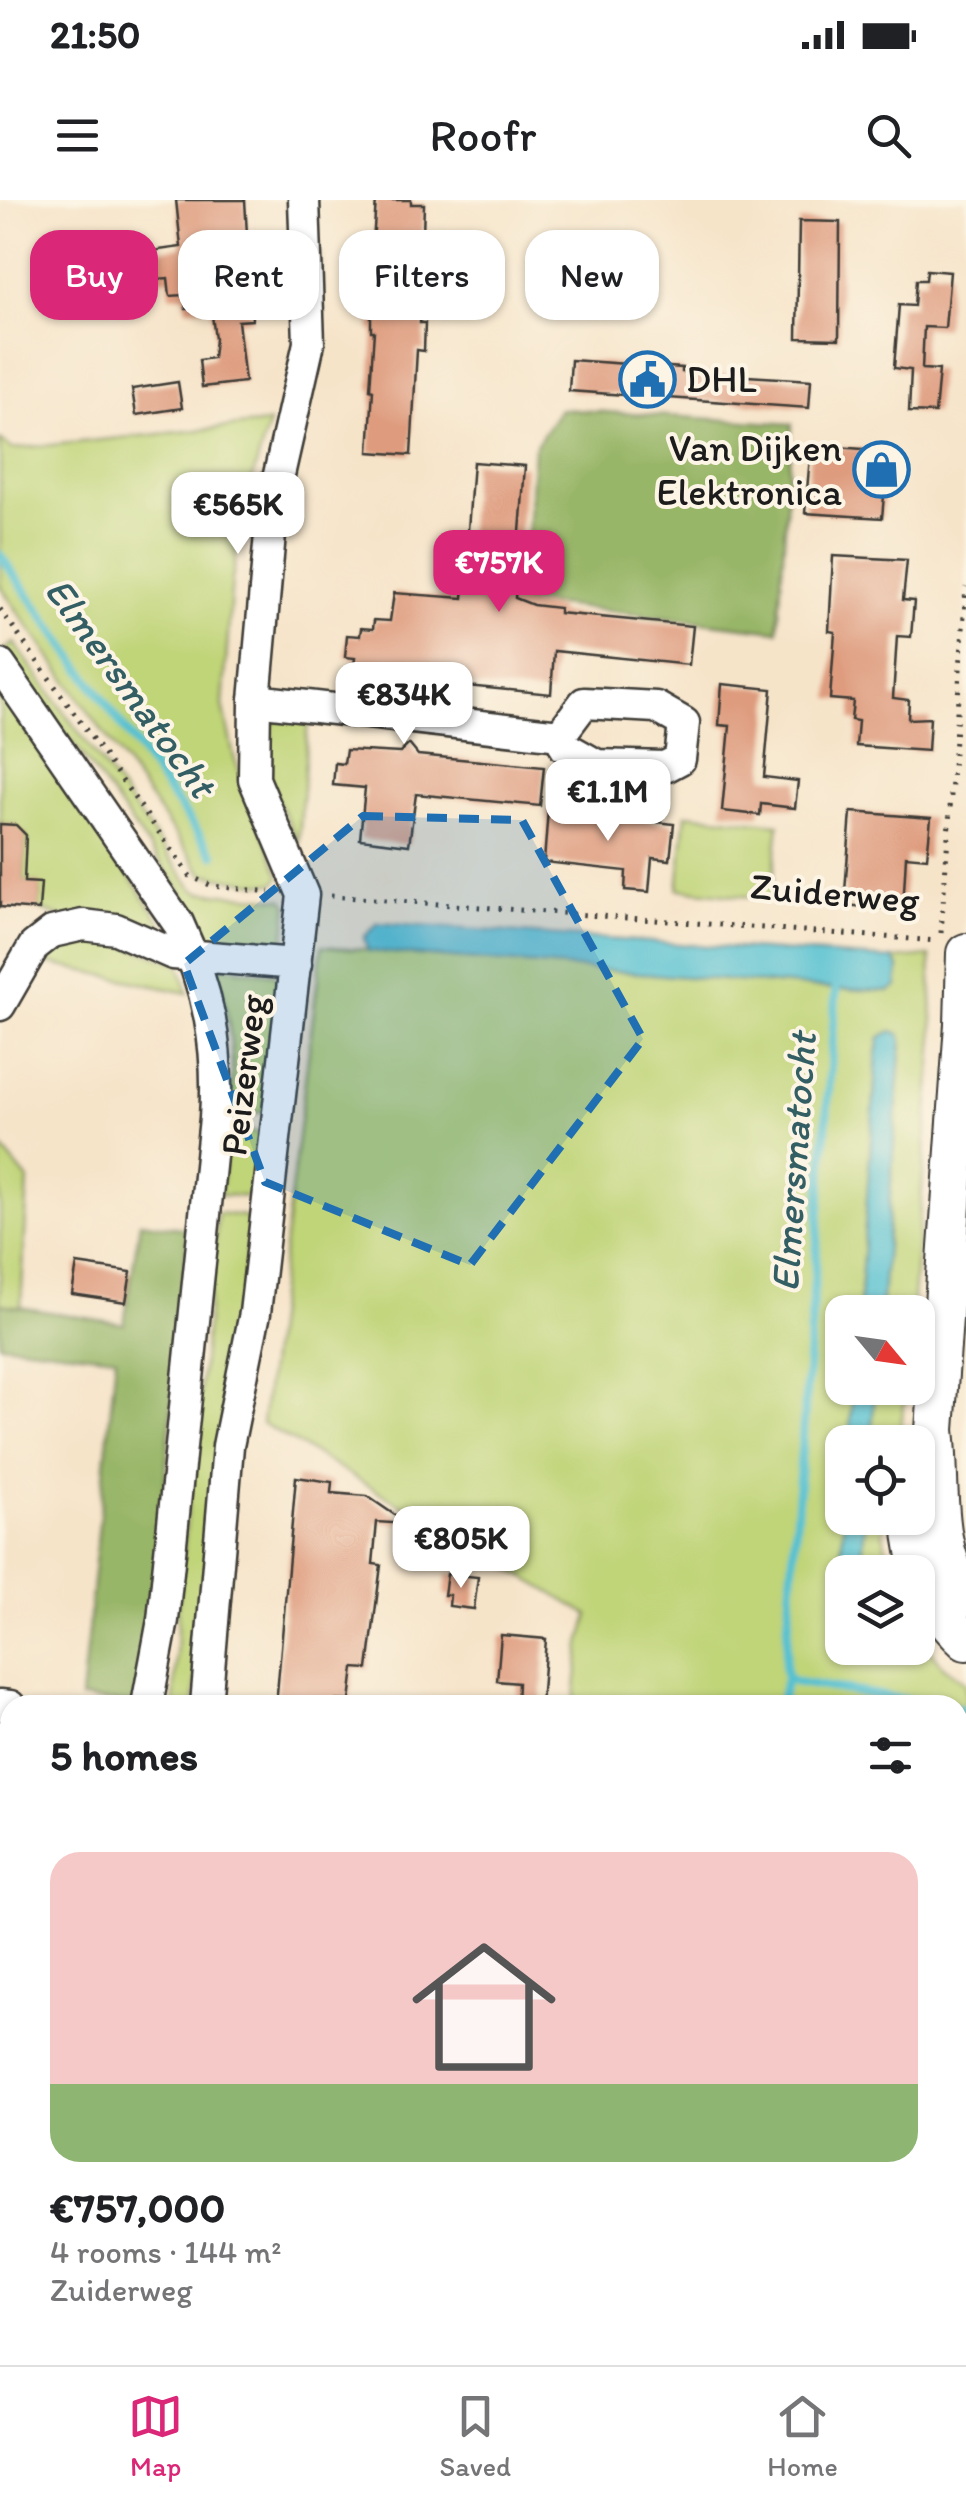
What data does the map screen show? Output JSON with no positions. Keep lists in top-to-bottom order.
{
  "streets": {
    "street": ["Peizerweg"],
    "path": ["Zuiderweg"]
  },
  "crossings": [
    ["Zuiderweg", "Peizerweg"]
  ],
  "water": ["Elmersmatocht"],
  "places": {
    "public building": ["DHL"],
    "shop": ["Van Dijken Elektronica"]
  },
  "north": "bottom right",
  "page": {
    "status": "21:50",
    "header": "Roofr",
    "chip": [
      "Buy",
      "Rent",
      "Filters",
      "New"
    ],
    "price": [
      "€565K",
      "€757K",
      "€834K",
      "€1.1M",
      "€805K"
    ],
    "heading": "5 homes",
    "list": [
      {
        "name": "€757,000",
        "note": "4 rooms · 144 m² · Zuiderweg"
      }
    ],
    "tabs": ["Map", "Saved", "Home"]
  }
}
